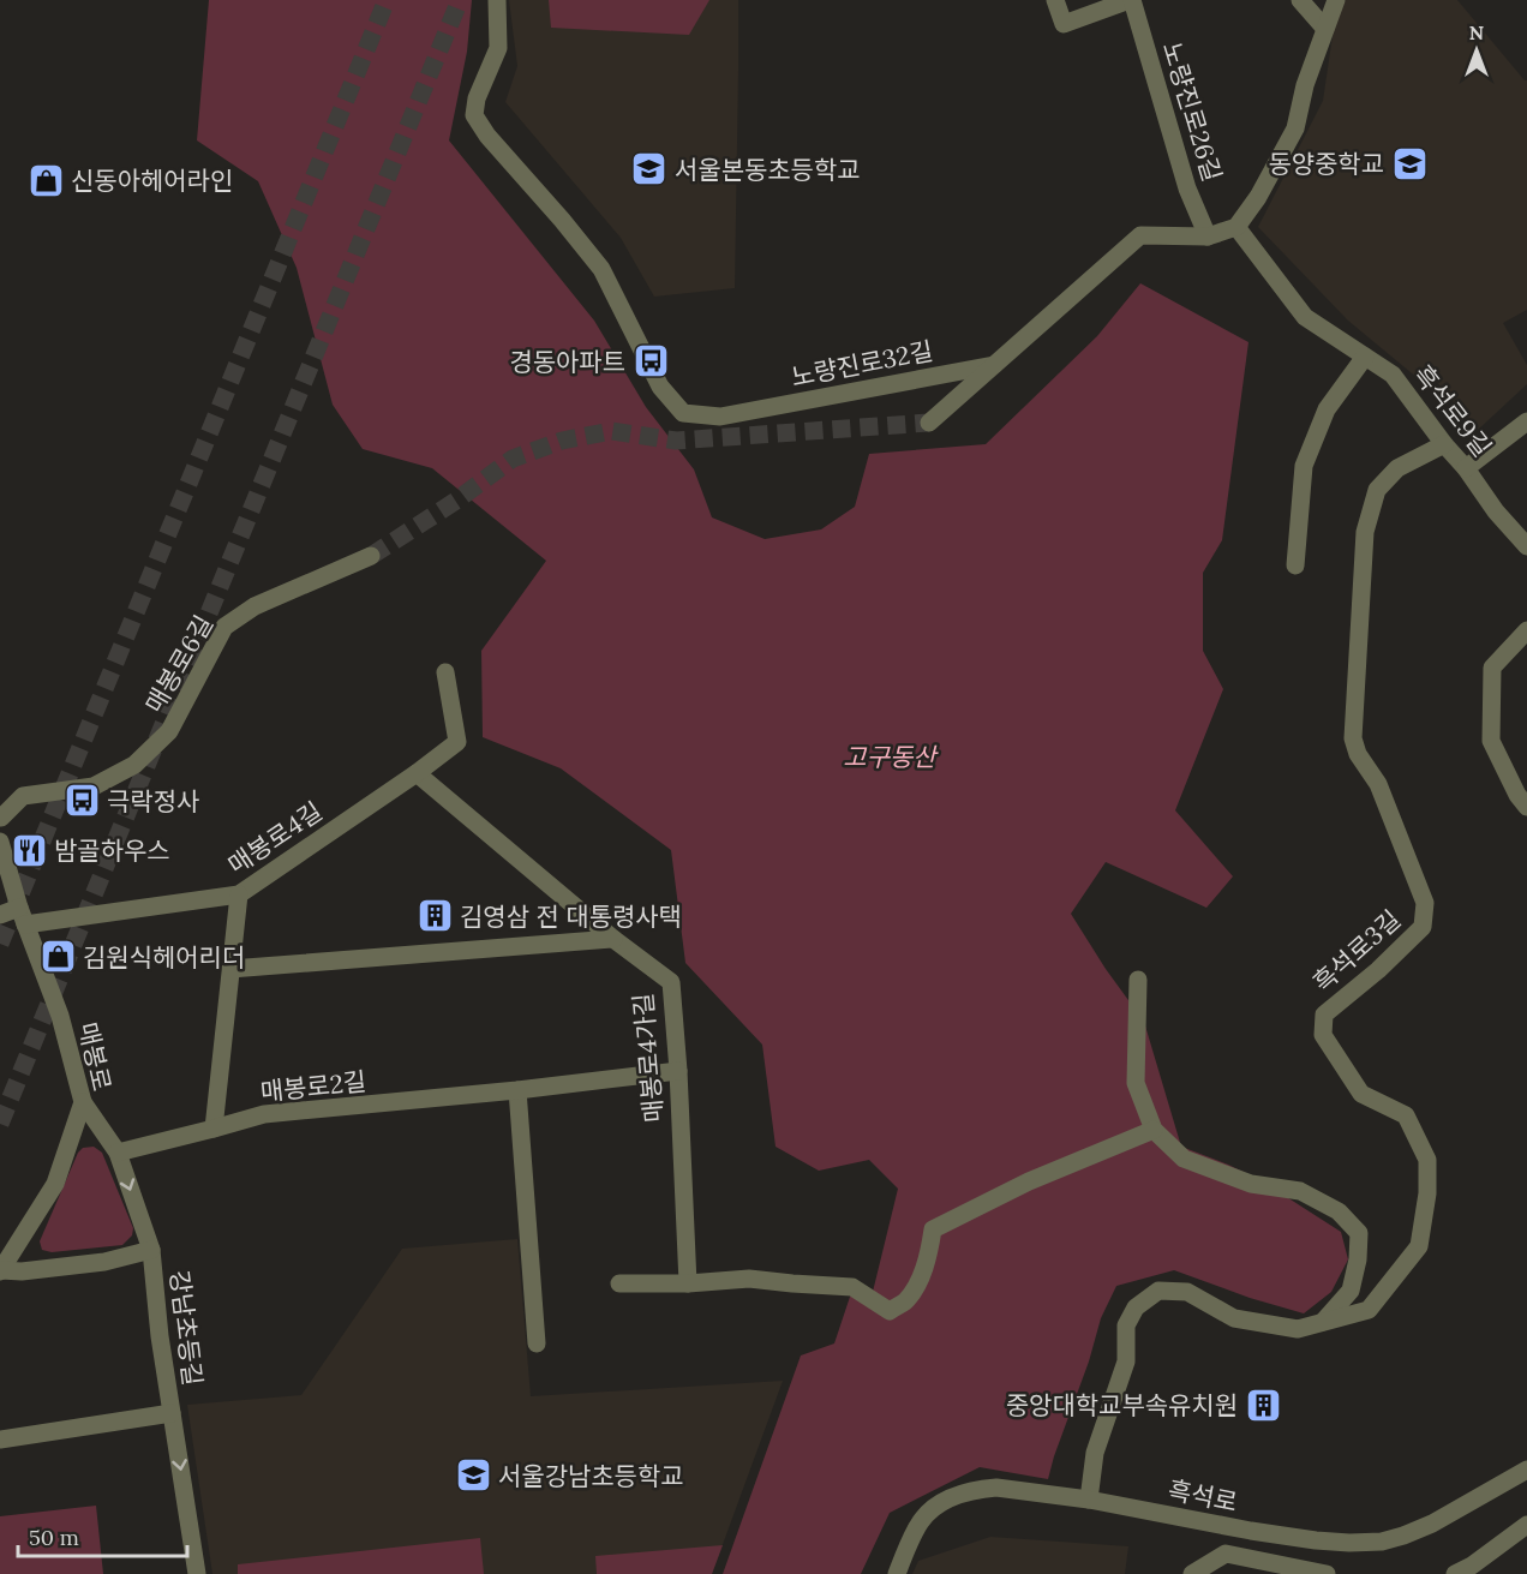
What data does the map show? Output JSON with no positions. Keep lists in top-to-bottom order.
{
  "streets": {
    "street": [
      "노량진로26길",
      "노량진로32길",
      "흑석로9길",
      "매봉로6길",
      "매봉로4길",
      "흑석로3길",
      "매봉로",
      "매봉로4가길",
      "매봉로2길",
      "강남초등길",
      "흑석로"
    ]
  },
  "crossings": [
    ["흑석로9길", "흑석로3길"],
    ["매봉로4길", "매봉로"],
    ["매봉로4길", "매봉로4가길"],
    ["흑석로3길", "흑석로"],
    ["매봉로", "강남초등길"],
    ["매봉로4가길", "매봉로2길"],
    ["매봉로2길", "강남초등길"]
  ],
  "one_way": ["강남초등길"],
  "parks": ["고구동산"],
  "places": {
    "school or university": ["동양중학교", "서울본동초등학교", "서울강남초등학교"],
    "shop": ["신동아헤어라인", "김원식헤어리더"],
    "bus stop": ["경동아파트", "극락정사"],
    "restaurant": ["밤골하우스"],
    "building": ["김영삼 전 대통령사택", "중앙대학교부속유치원"]
  },
  "scale_bar": "50 m",
  "north": "top"
}
